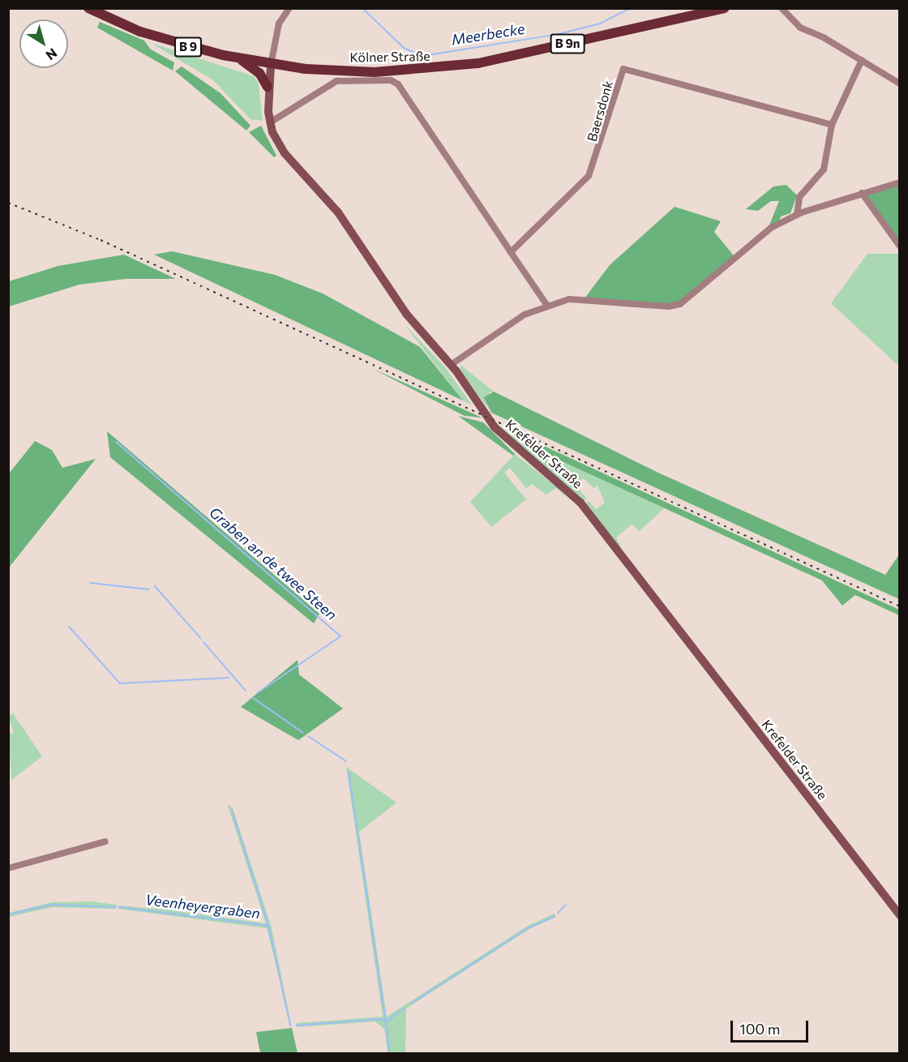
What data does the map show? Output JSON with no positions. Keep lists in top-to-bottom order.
{
  "streets": {
    "main road": [
      "B 9n",
      "B 9",
      "Kölner Straße",
      "Krefelder Straße"
    ],
    "street": ["Baersdonk"]
  },
  "crossings": [
    ["Kölner Straße", "Krefelder Straße"]
  ],
  "water": ["Meerbecke", "Graben an de twee Steen", "Veenheyergraben"],
  "scale_bar": "100 m",
  "north": "bottom right"
}
